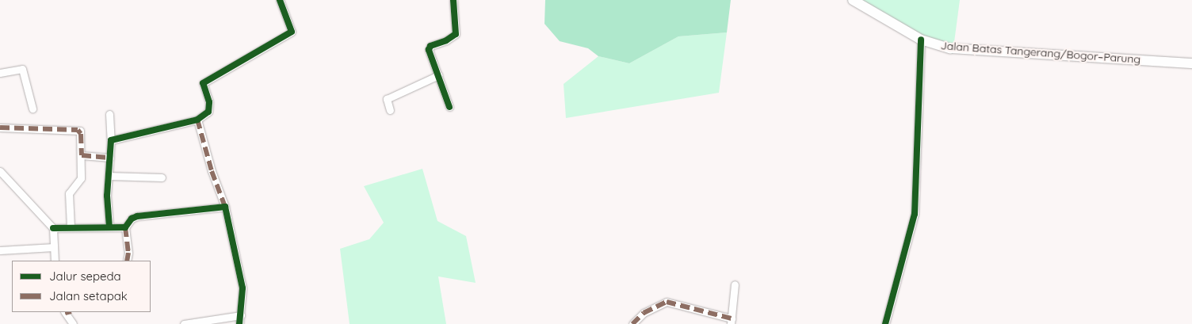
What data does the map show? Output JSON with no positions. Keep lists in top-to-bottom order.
{
  "streets": {
    "main road": ["Jalan Batas Tangerang/Bogor–Parung"]
  },
  "legend": ["Jalur sepeda", "Jalan setapak"]
}
